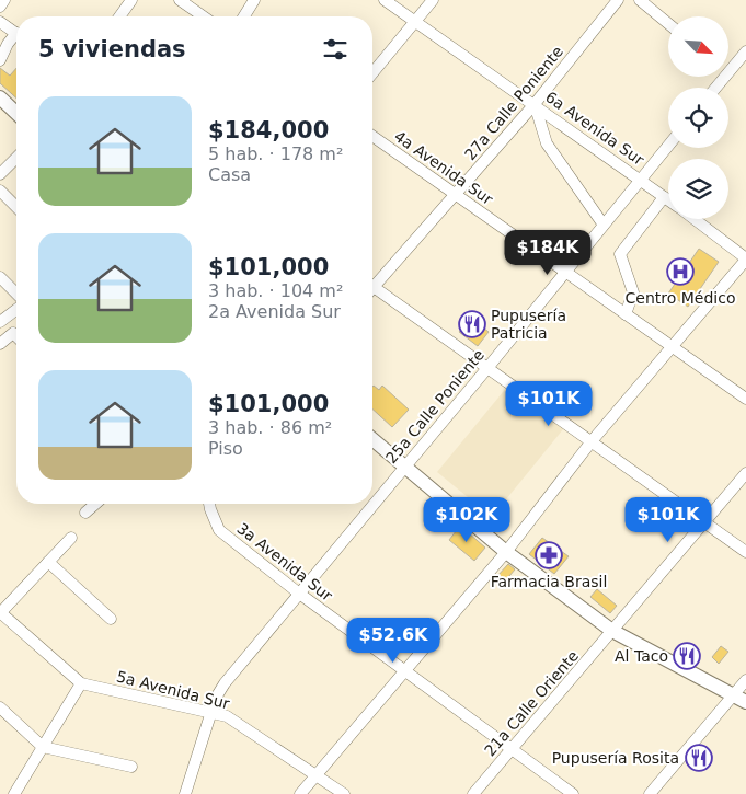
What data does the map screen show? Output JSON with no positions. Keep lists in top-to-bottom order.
{
  "streets": {
    "street": [
      "27a Calle Poniente",
      "6a Avenida Sur",
      "4a Avenida Sur",
      "25a Calle Poniente",
      "3a Avenida Sur",
      "5a Avenida Sur",
      "21a Calle Oriente"
    ]
  },
  "crossings": [
    ["27a Calle Poniente", "6a Avenida Sur"],
    ["27a Calle Poniente", "4a Avenida Sur"],
    ["6a Avenida Sur", "25a Calle Poniente"],
    ["4a Avenida Sur", "25a Calle Poniente"],
    ["25a Calle Poniente", "3a Avenida Sur"],
    ["25a Calle Poniente", "5a Avenida Sur"],
    ["3a Avenida Sur", "21a Calle Oriente"]
  ],
  "places": {
    "hospital": ["Centro Médico"],
    "restaurant": ["Pupusería Patricia", "Al Taco", "Pupusería Rosita"],
    "pharmacy": ["Farmacia Brasil"]
  },
  "north": "bottom right",
  "page": {
    "heading": "5 viviendas",
    "list": [
      {
        "name": "$184,000",
        "note": "5 hab. · 178 m² · Casa"
      },
      {
        "name": "$101,000",
        "note": "3 hab. · 104 m² · 2a Avenida Sur"
      },
      {
        "name": "$101,000",
        "note": "3 hab. · 86 m² · Piso"
      }
    ],
    "price": [
      "$184K",
      "$101K",
      "$102K",
      "$101K",
      "$52.6K"
    ]
  }
}
